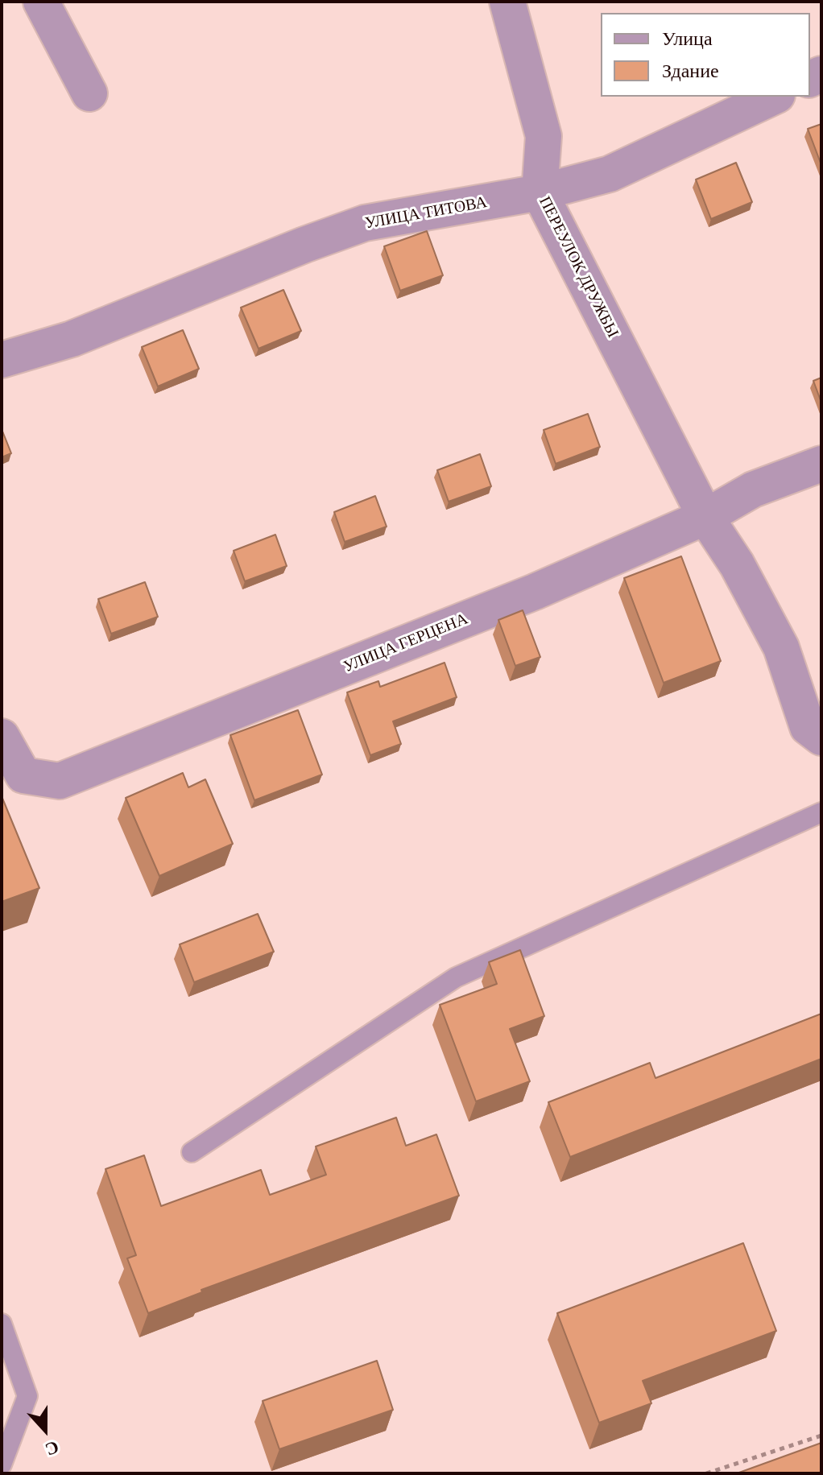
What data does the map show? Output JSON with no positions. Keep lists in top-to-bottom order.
{
  "streets": {
    "street": ["УЛИЦА ТИТОВА", "ПЕРЕУЛОК ДРУЖБЫ", "УЛИЦА ГЕРЦЕНА"]
  },
  "crossings": [
    ["УЛИЦА ТИТОВА", "ПЕРЕУЛОК ДРУЖБЫ"],
    ["ПЕРЕУЛОК ДРУЖБЫ", "УЛИЦА ГЕРЦЕНА"]
  ],
  "legend": ["Улица", "Здание"],
  "north": "bottom"
}
